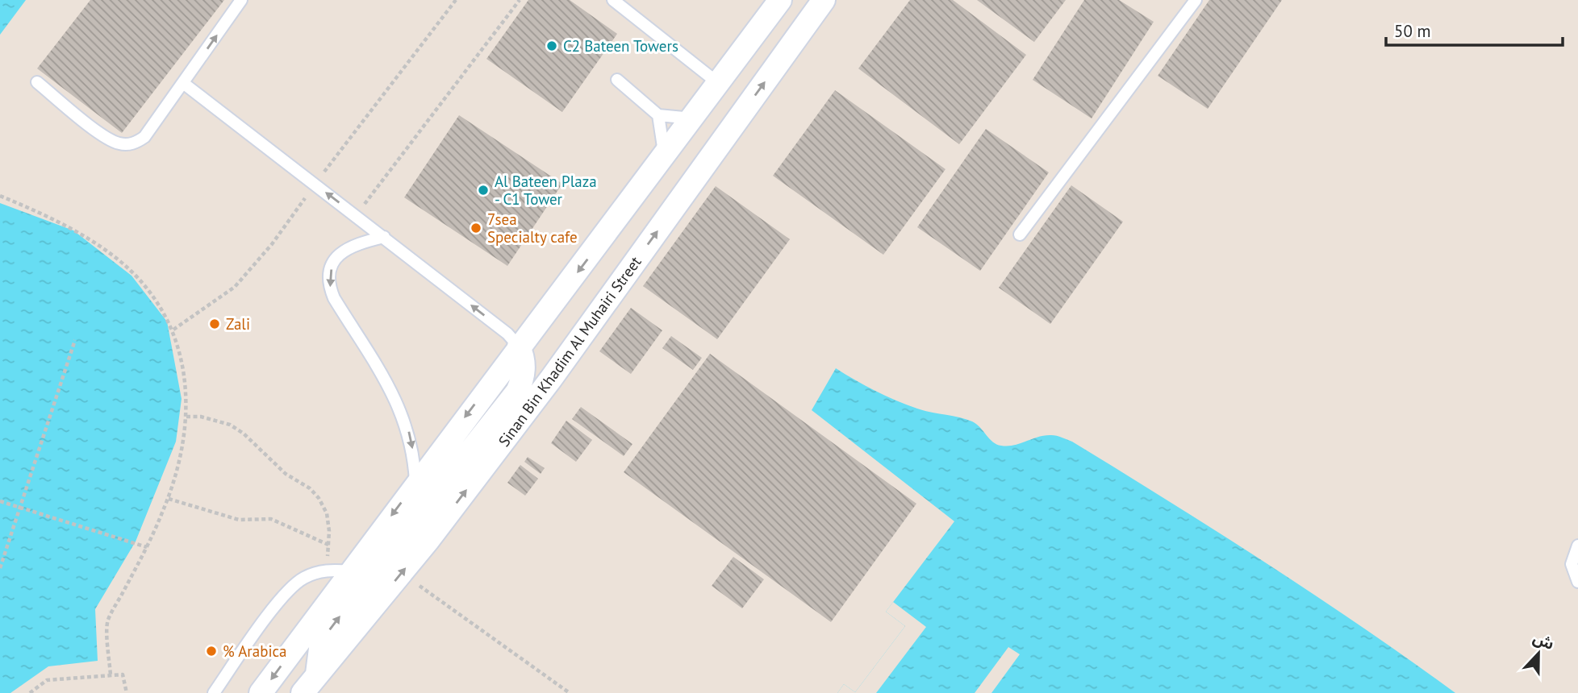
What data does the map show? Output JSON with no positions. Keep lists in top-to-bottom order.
{
  "streets": {
    "street": ["Sinan Bin Khadim Al Muhairi Street"]
  },
  "places": [
    "C2 Bateen Towers",
    "Al Bateen Plaza - C1 Tower",
    "7sea Specialty cafe",
    "Zali",
    "% Arabica"
  ],
  "scale_bar": "50 m",
  "north": "top"
}
